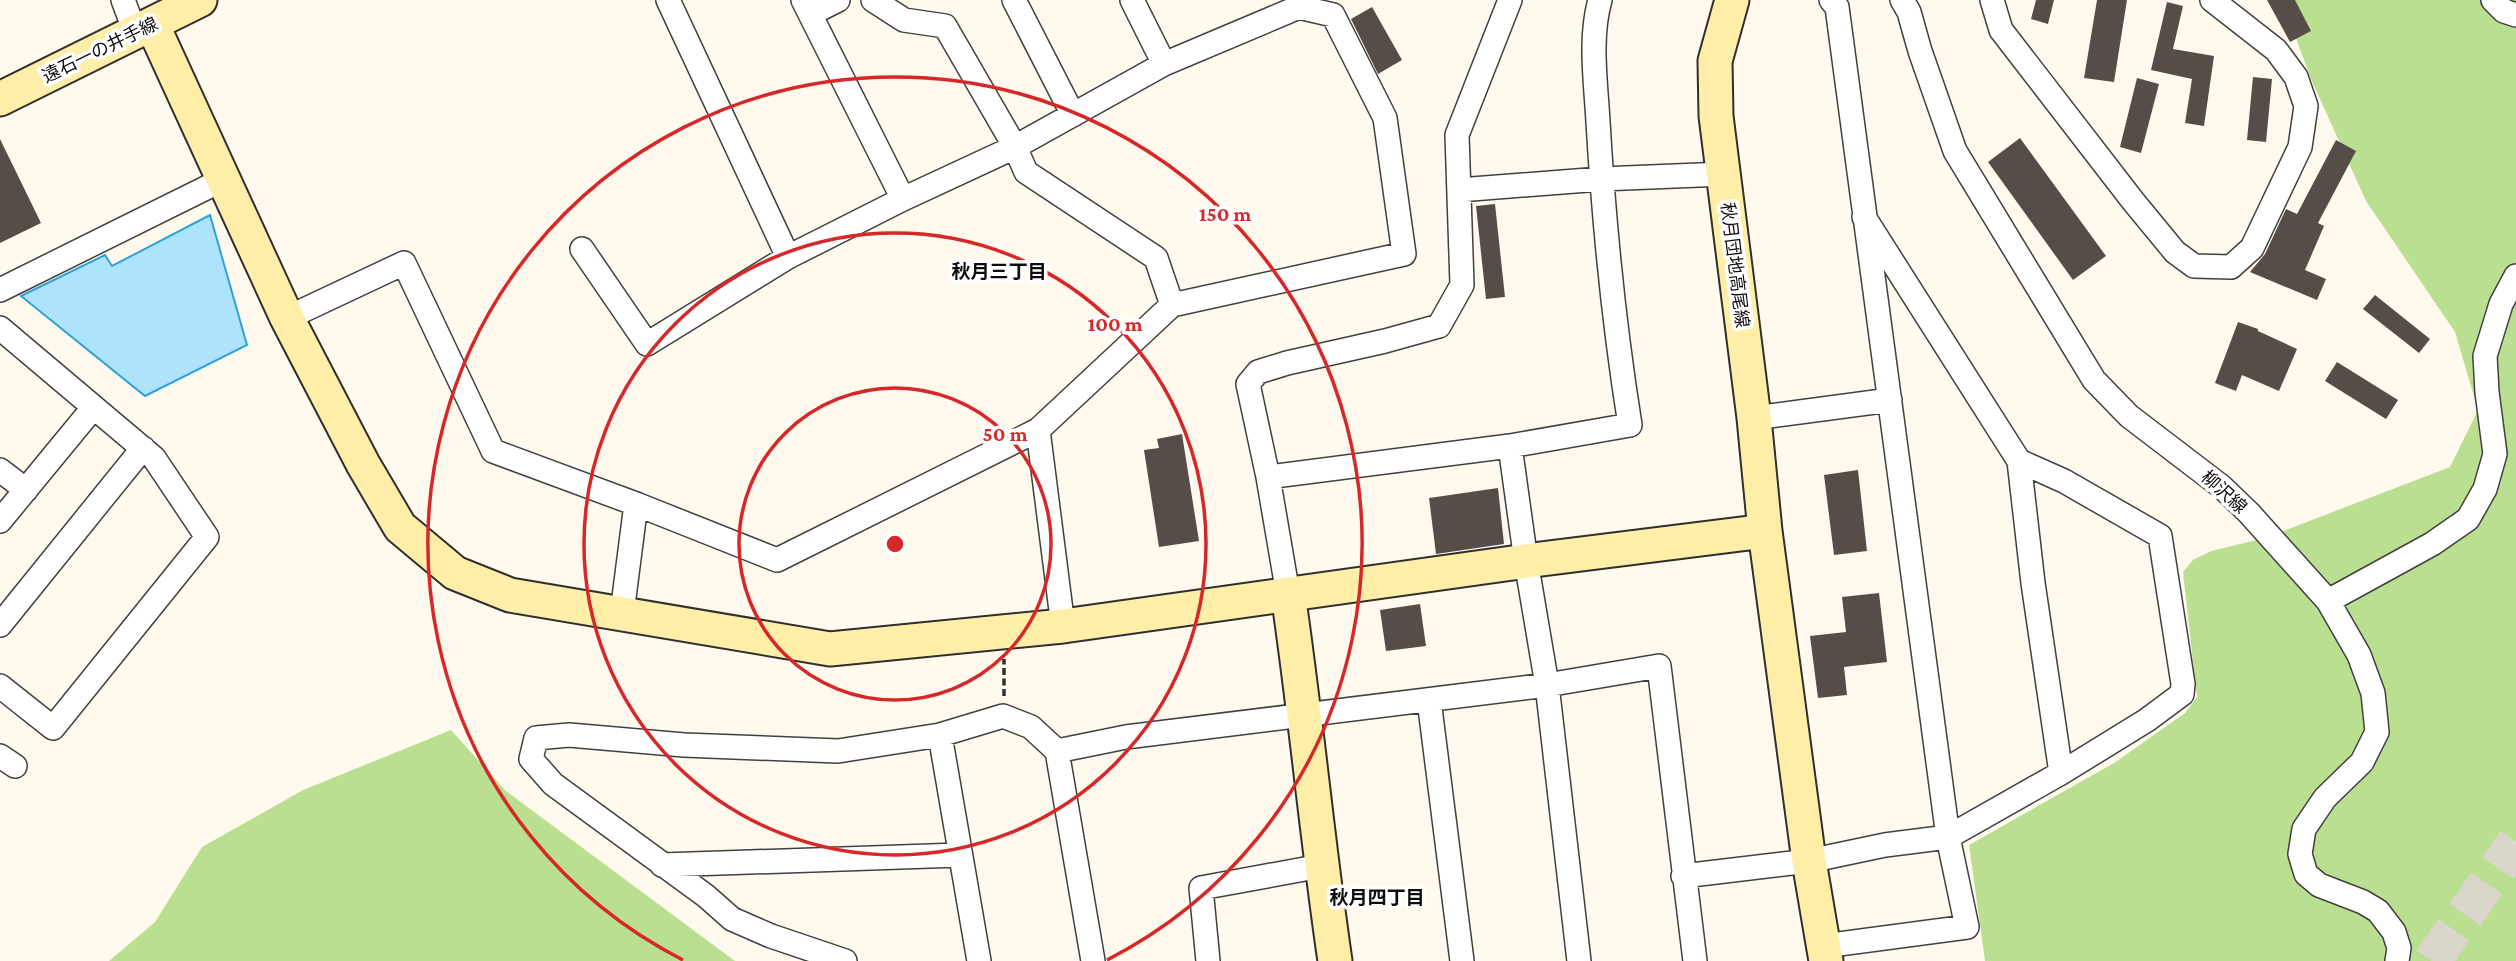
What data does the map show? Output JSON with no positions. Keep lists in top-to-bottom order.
{
  "streets": {
    "street": ["遠石一の井手線", "秋月団地高尾線", "柳沢線"]
  },
  "districts": ["秋月三丁目", "秋月四丁目"],
  "rings": ["150 m", "100 m", "50 m"]
}
